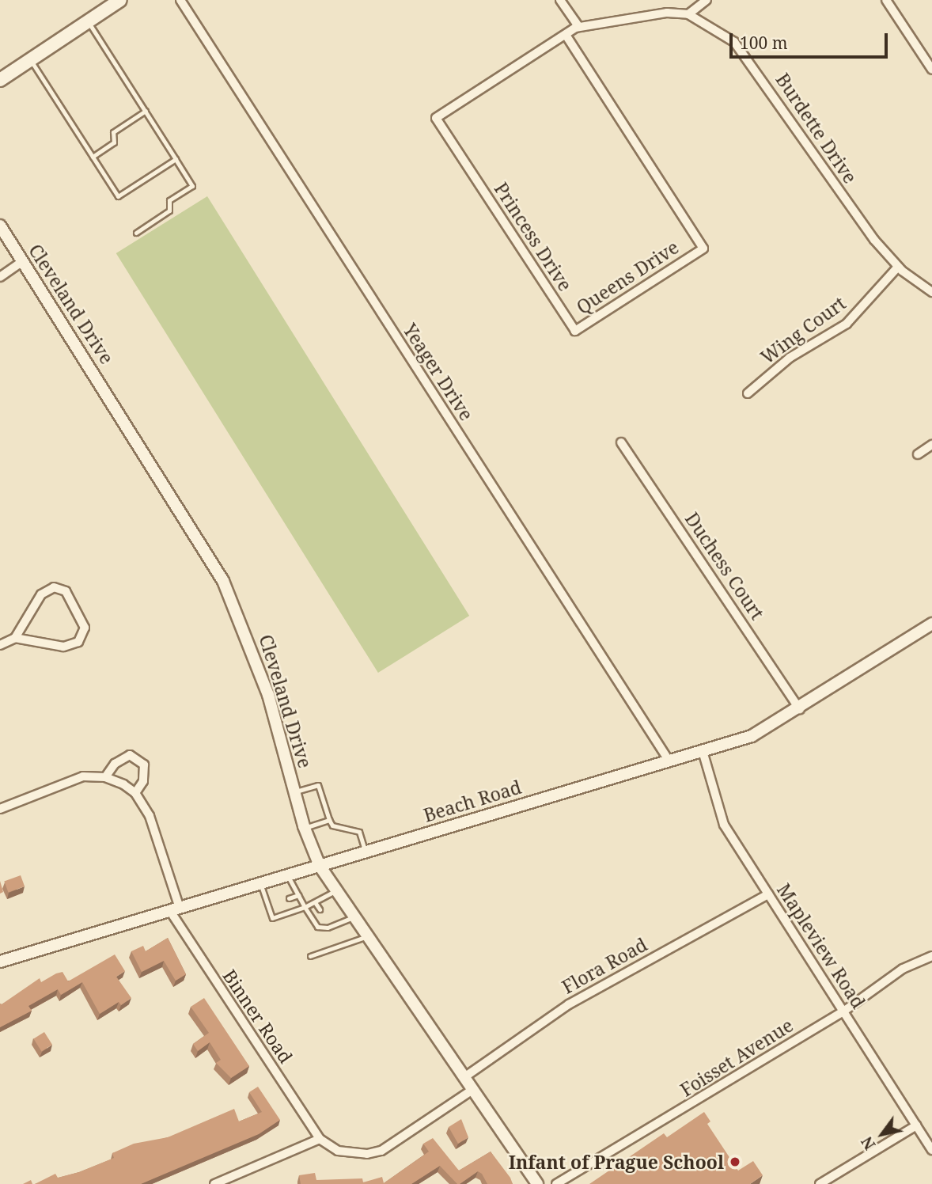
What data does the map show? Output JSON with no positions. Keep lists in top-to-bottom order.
{
  "streets": {
    "street": [
      "Burdette Drive",
      "Princess Drive",
      "Queens Drive",
      "Cleveland Drive",
      "Wing Court",
      "Yeager Drive",
      "Duchess Court",
      "Beach Road",
      "Mapleview Road",
      "Flora Road",
      "Binner Road",
      "Foisset Avenue"
    ]
  },
  "crossings": [
    ["Burdette Drive", "Princess Drive"],
    ["Burdette Drive", "Queens Drive"],
    ["Burdette Drive", "Wing Court"],
    ["Princess Drive", "Queens Drive"],
    ["Cleveland Drive", "Beach Road"],
    ["Cleveland Drive", "Flora Road"],
    ["Yeager Drive", "Beach Road"],
    ["Duchess Court", "Beach Road"],
    ["Beach Road", "Mapleview Road"],
    ["Beach Road", "Binner Road"],
    ["Mapleview Road", "Flora Road"],
    ["Mapleview Road", "Foisset Avenue"]
  ],
  "places": ["Infant of Prague School"],
  "scale_bar": "100 m",
  "north": "bottom left"
}
